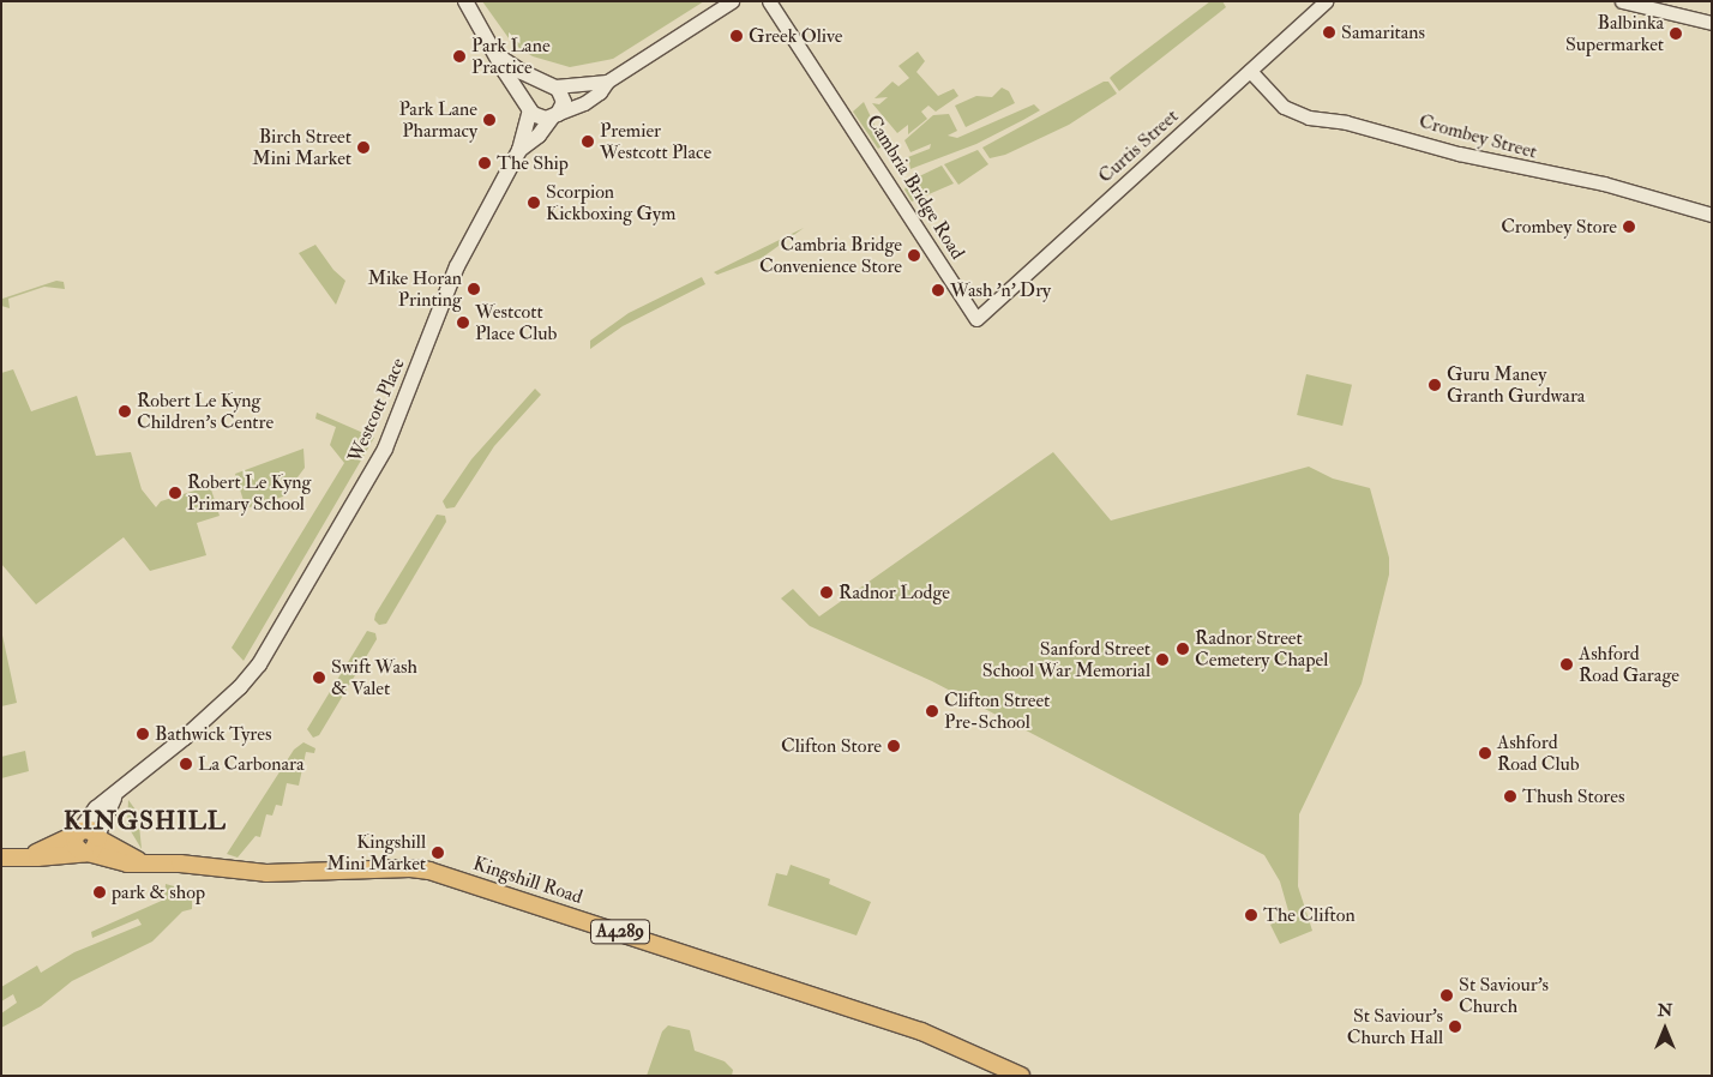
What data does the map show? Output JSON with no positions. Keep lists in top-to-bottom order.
{
  "streets": {
    "main road": ["Westcott Place", "Kingshill Road", "A4289"],
    "street": ["Crombey Street", "Curtis Street", "Cambria Bridge Road"]
  },
  "crossings": [
    ["Crombey Street", "Curtis Street"],
    ["Curtis Street", "Cambria Bridge Road"],
    ["Westcott Place", "Kingshill Road"]
  ],
  "districts": ["KINGSHILL"],
  "places": [
    "Samaritans",
    "Balbinka Supermarket",
    "Greek Olive",
    "Park Lane Practice",
    "Park Lane Pharmacy",
    "Premier Westcott Place",
    "Birch Street Mini Market",
    "The Ship",
    "Scorpion Kickboxing Gym",
    "Crombey Store",
    "Cambria Bridge Convenience Store",
    "Mike Horan Printing",
    "Wash 'n' Dry",
    "Westcott Place Club",
    "Guru Maney Granth Gurdwara",
    "Robert Le Kyng Children's Centre",
    "Robert Le Kyng Primary School",
    "Radnor Lodge",
    "Radnor Street Cemetery Chapel",
    "Sanford Street School War Memorial",
    "Ashford Road Garage",
    "Swift Wash & Valet",
    "Clifton Street Pre-School",
    "Bathwick Tyres",
    "Clifton Store",
    "Ashford Road Club",
    "La Carbonara",
    "Thush Stores",
    "Kingshill Mini Market",
    "park & shop",
    "The Clifton",
    "St Saviour's Church",
    "St Saviour's Church Hall"
  ],
  "north": "top"
}
